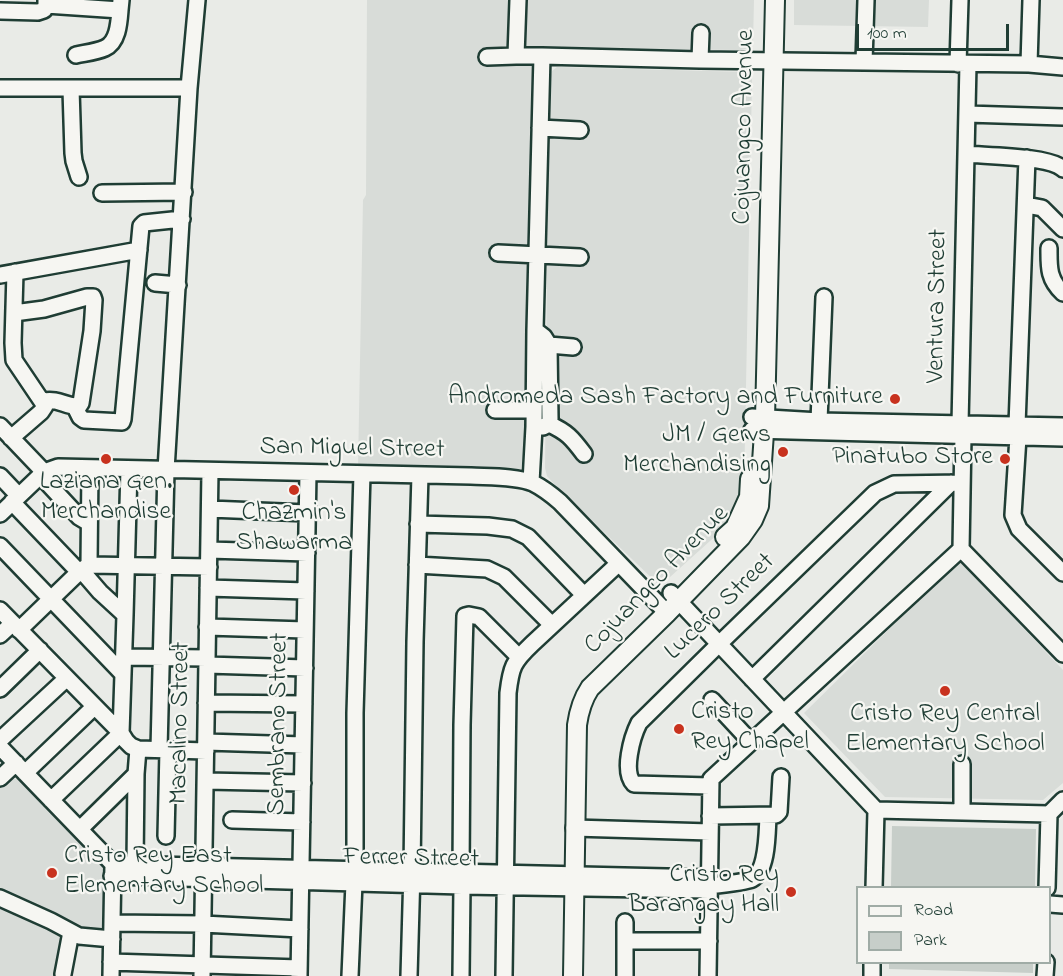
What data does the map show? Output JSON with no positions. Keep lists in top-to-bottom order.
{
  "streets": {
    "main road": ["Cojuangco Avenue"],
    "street": [
      "Ventura Street",
      "San Miguel Street",
      "Lucero Street",
      "Macalino Street",
      "Sembrano Street",
      "Ferrer Street"
    ]
  },
  "crossings": [
    ["Cojuangco Avenue", "San Miguel Street"],
    ["Cojuangco Avenue", "Ferrer Street"],
    ["Ventura Street", "Lucero Street"],
    ["San Miguel Street", "Lucero Street"],
    ["San Miguel Street", "Macalino Street"],
    ["San Miguel Street", "Sembrano Street"],
    ["Macalino Street", "Ferrer Street"],
    ["Sembrano Street", "Ferrer Street"]
  ],
  "places": [
    "Andromeda Sash Factory and Furniture",
    "JM / Gervs Merchandising",
    "Laziana Gen. Merchandise",
    "Pinatubo Store",
    "Chazmin's Shawarma",
    "Cristo Rey Central Elementary School",
    "Cristo Rey Chapel",
    "Cristo Rey East Elementary School",
    "Cristo Rey Barangay Hall"
  ],
  "legend": ["Road", "Park"],
  "scale_bar": "100 m"
}
